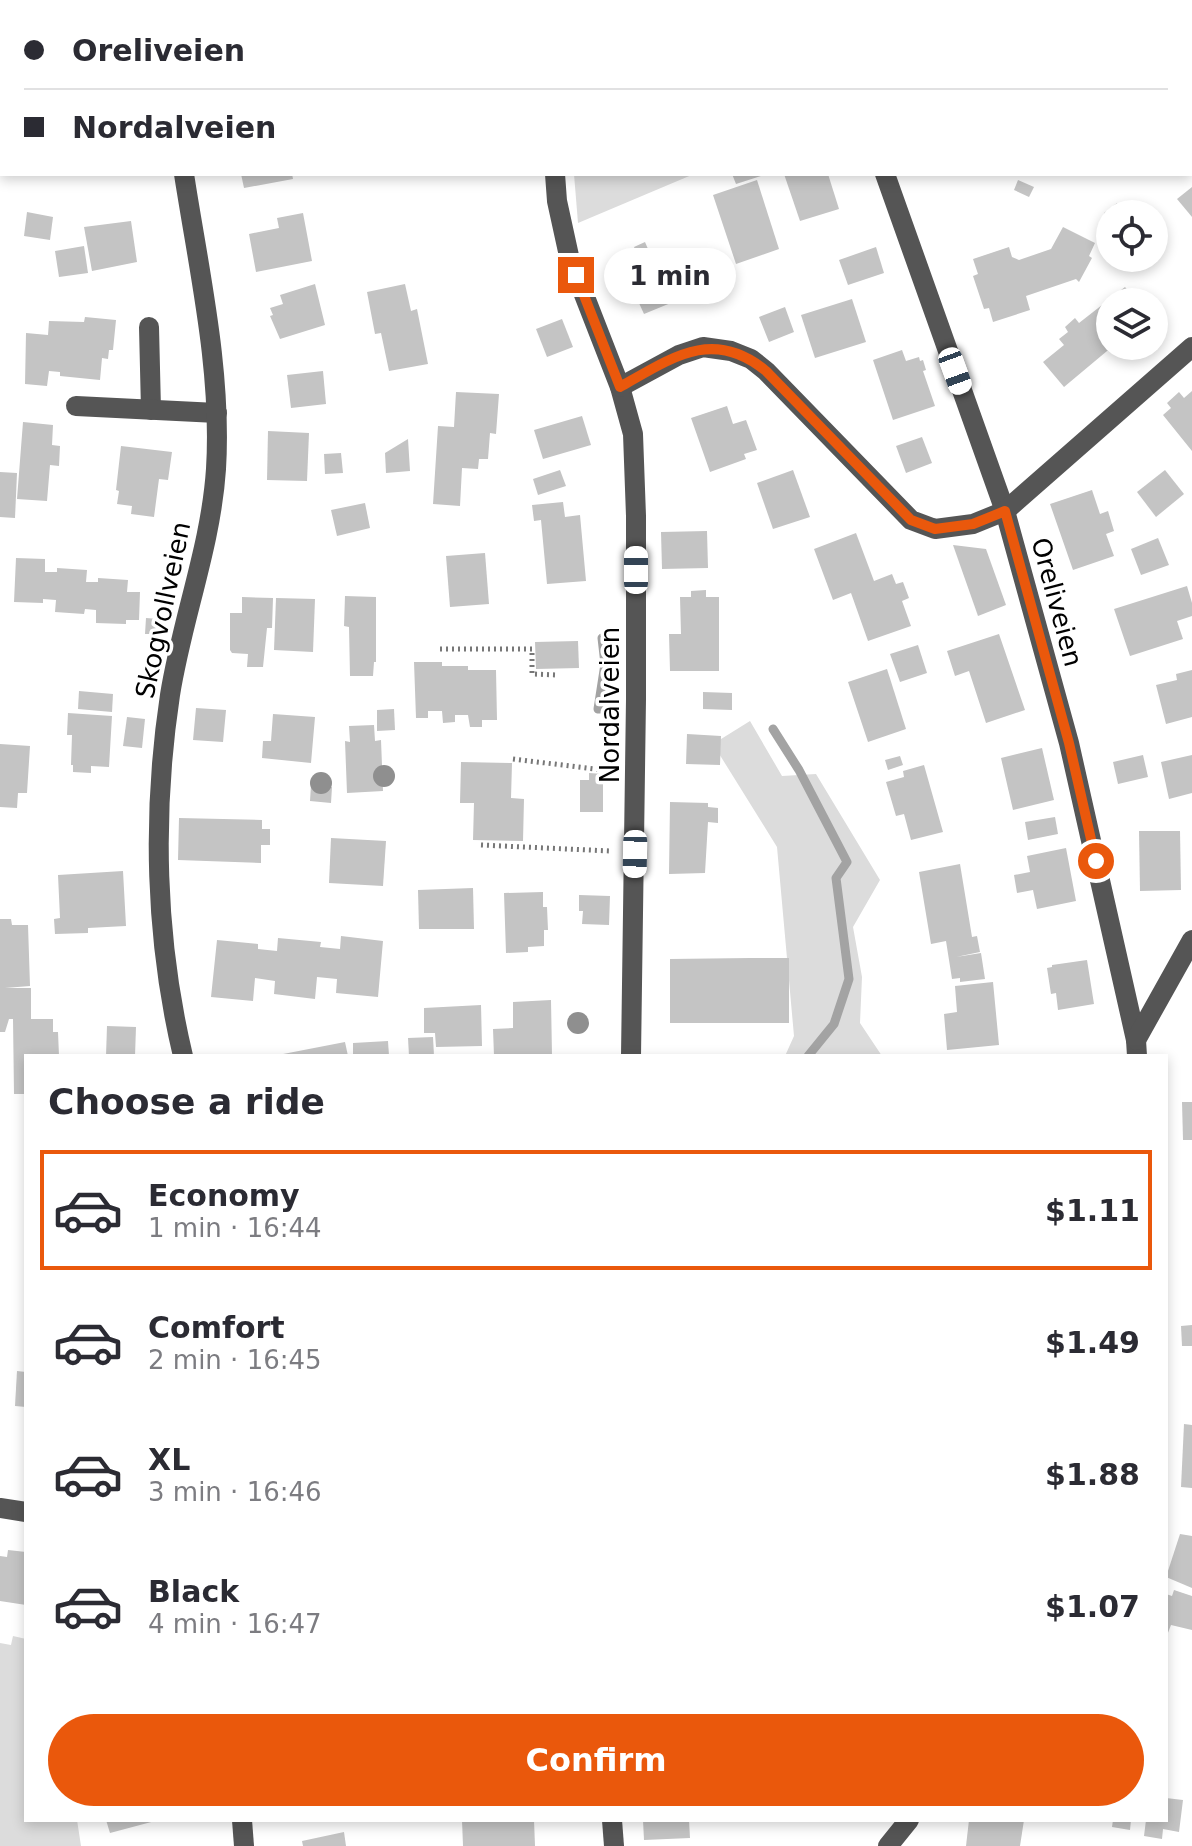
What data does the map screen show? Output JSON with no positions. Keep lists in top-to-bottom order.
{
  "streets": {
    "street": ["Oreliveien", "Skogvollveien", "Nordalveien"]
  },
  "page": {
    "banner": ["Oreliveien", "Nordalveien"],
    "bubble": "1 min",
    "heading": "Choose a ride",
    "list": [
      {
        "name": "Economy",
        "note": "1 min · 16:44",
        "value": "$1.11"
      },
      {
        "name": "Comfort",
        "note": "2 min · 16:45",
        "value": "$1.49"
      },
      {
        "name": "XL",
        "note": "3 min · 16:46",
        "value": "$1.88"
      },
      {
        "name": "Black",
        "note": "4 min · 16:47",
        "value": "$1.07"
      }
    ],
    "buttons": "Confirm"
  }
}
